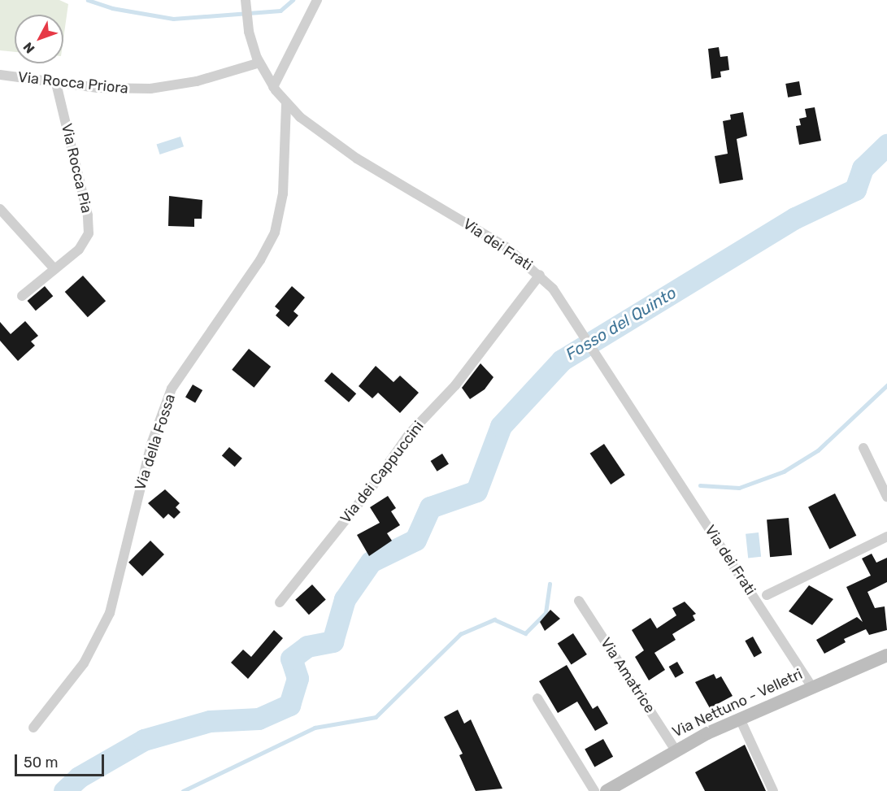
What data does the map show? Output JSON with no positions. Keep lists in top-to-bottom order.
{
  "streets": {
    "main road": ["Via Nettuno - Velletri"],
    "street": [
      "Via Rocca Priora",
      "Via Rocca Pia",
      "Via dei Frati",
      "Via della Fossa",
      "Via dei Cappuccini",
      "Via Amatrice"
    ]
  },
  "crossings": [
    ["Via Rocca Priora", "Via Rocca Pia"],
    ["Via Rocca Priora", "Via dei Frati"],
    ["Via dei Frati", "Via della Fossa"],
    ["Via dei Frati", "Via dei Cappuccini"],
    ["Via dei Frati", "Via Nettuno - Velletri"],
    ["Via Amatrice", "Via Nettuno - Velletri"]
  ],
  "water": ["Fosso del Quinto"],
  "scale_bar": "50 m",
  "north": "bottom left"
}
